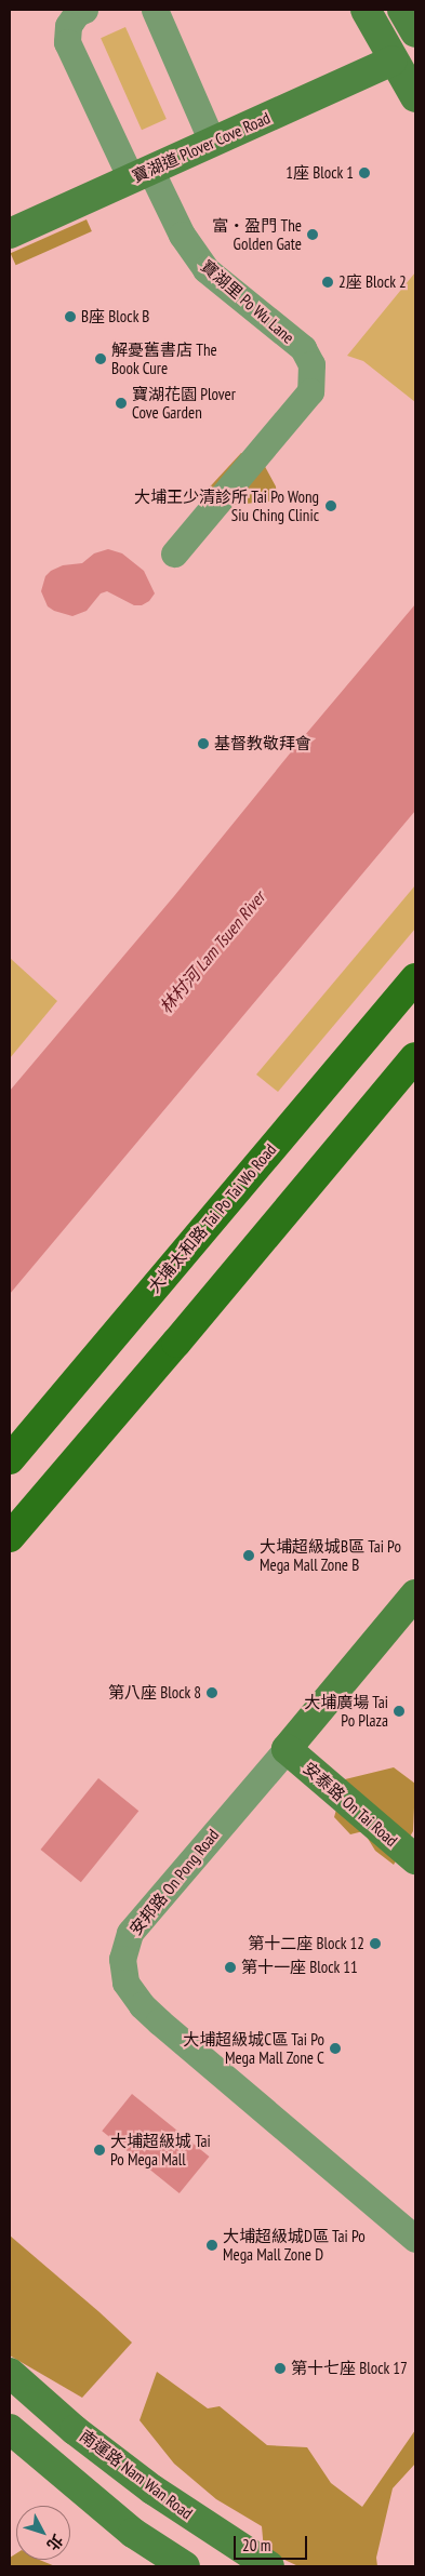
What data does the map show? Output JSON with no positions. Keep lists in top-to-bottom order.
{
  "streets": {
    "main road": ["大埔太和路 Tai Po Tai Wo Road"],
    "street": [
      "寶湖道 Plover Cove Road",
      "寶湖里 Po Wu Lane",
      "安泰路 On Tai Road",
      "安邦路 On Pong Road",
      "南運路 Nam Wan Road"
    ]
  },
  "crossings": [
    ["寶湖道 Plover Cove Road", "寶湖里 Po Wu Lane"],
    ["安泰路 On Tai Road", "安邦路 On Pong Road"]
  ],
  "water": ["林村河 Lam Tsuen River"],
  "places": [
    "1座 Block 1",
    "富‧盈門 The Golden Gate",
    "2座 Block 2",
    "B座 Block B",
    "解憂舊書店 The Book Cure",
    "寶湖花園 Plover Cove Garden",
    "大埔王少清診所 Tai Po Wong Siu Ching Clinic",
    "基督教敬拜會",
    "大埔超級城B區 Tai Po Mega Mall Zone B",
    "第八座 Block 8",
    "大埔廣場 Tai Po Plaza",
    "第十二座 Block 12",
    "第十一座 Block 11",
    "大埔超級城C區 Tai Po Mega Mall Zone C",
    "大埔超級城 Tai Po Mega Mall",
    "大埔超級城D區 Tai Po Mega Mall Zone D",
    "第十七座 Block 17"
  ],
  "scale_bar": "20 m",
  "north": "bottom right"
}
